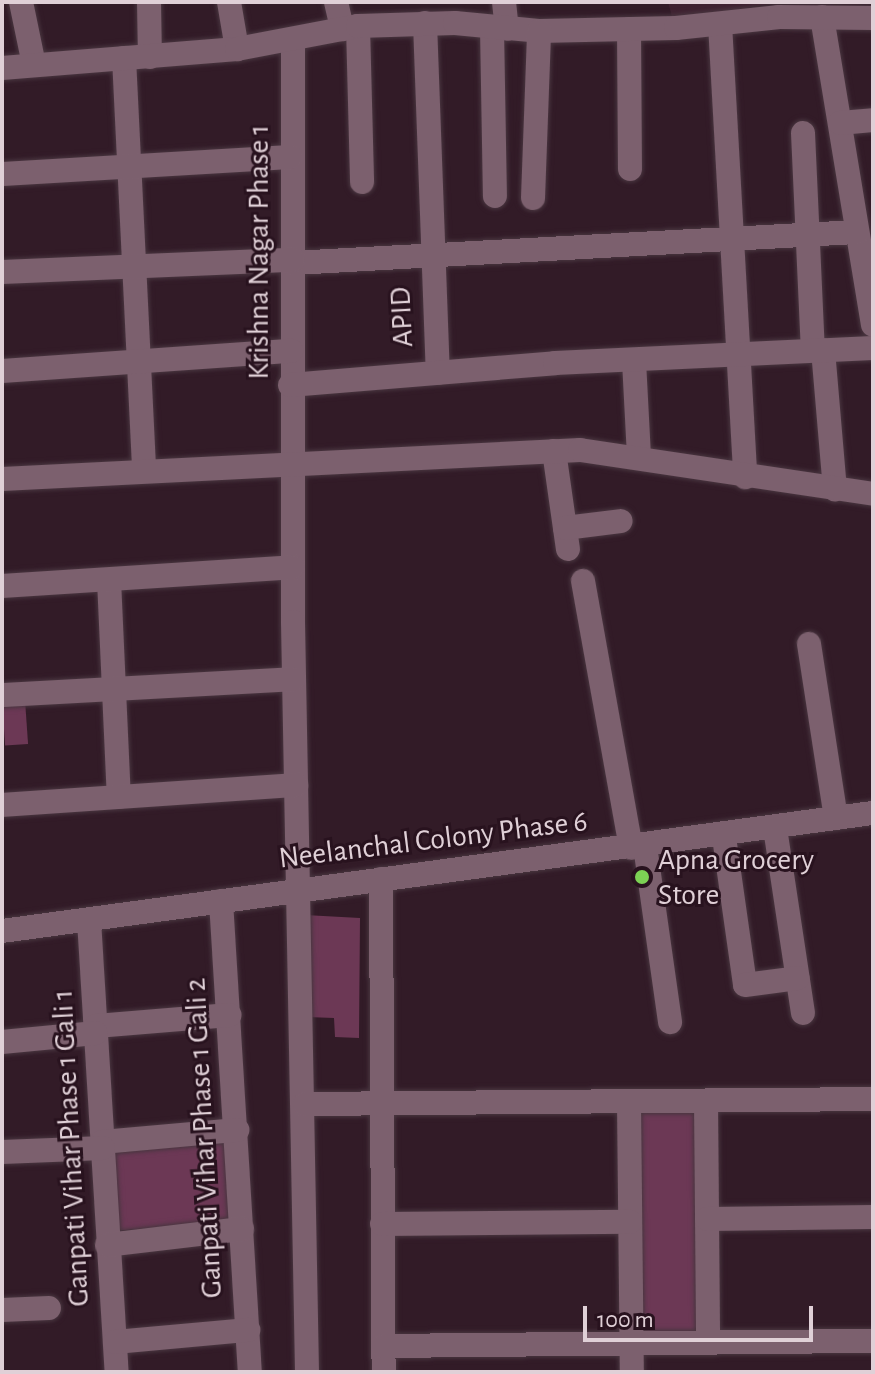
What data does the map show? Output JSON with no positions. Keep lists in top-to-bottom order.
{
  "streets": {
    "street": [
      "Krishna Nagar Phase 1",
      "APID",
      "Neelanchal Colony Phase 6",
      "Ganpati Vihar Phase 1 Gali 2",
      "Ganpati Vihar Phase 1 Gali 1"
    ]
  },
  "crossings": [
    ["Krishna Nagar Phase 1", "Neelanchal Colony Phase 6"],
    ["Neelanchal Colony Phase 6", "Ganpati Vihar Phase 1 Gali 2"],
    ["Neelanchal Colony Phase 6", "Ganpati Vihar Phase 1 Gali 1"]
  ],
  "places": ["Apna Grocery Store"],
  "scale_bar": "100 m"
}
